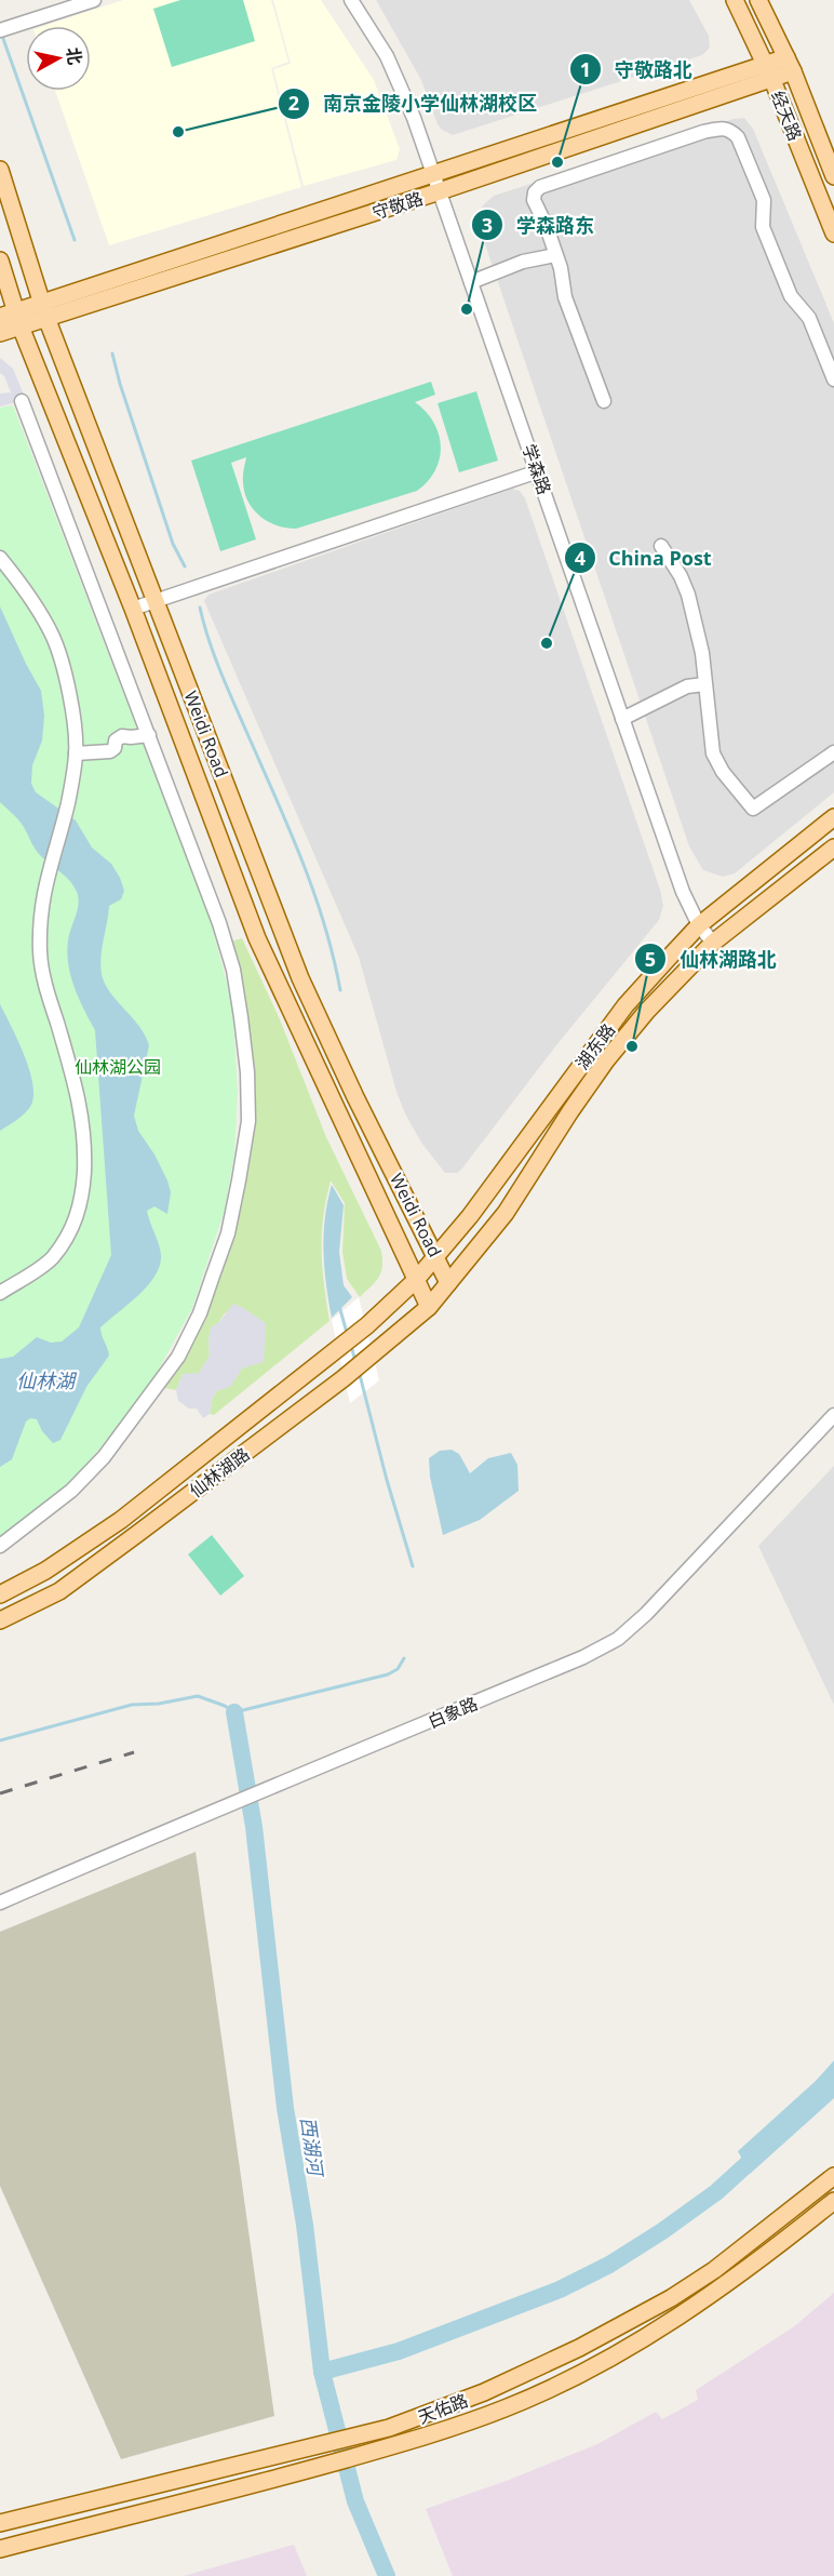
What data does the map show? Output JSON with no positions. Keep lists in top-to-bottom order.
{
  "streets": {
    "main road": [
      "经天路",
      "守敬路",
      "Weidi Road",
      "湖东路",
      "仙林湖路",
      "天佑路"
    ],
    "street": ["学森路", "白象路"]
  },
  "crossings": [
    ["经天路", "守敬路"],
    ["守敬路", "学森路"],
    ["守敬路", "Weidi Road"],
    ["学森路", "湖东路"],
    ["Weidi Road", "湖东路"],
    ["Weidi Road", "仙林湖路"],
    ["湖东路", "仙林湖路"]
  ],
  "water": ["仙林湖", "西湖河"],
  "parks": ["仙林湖公园"],
  "places": [
    "南京金陵小学仙林湖校区",
    "守敬路北",
    "学森路东",
    "China Post",
    "仙林湖路北"
  ],
  "north": "right"
}
